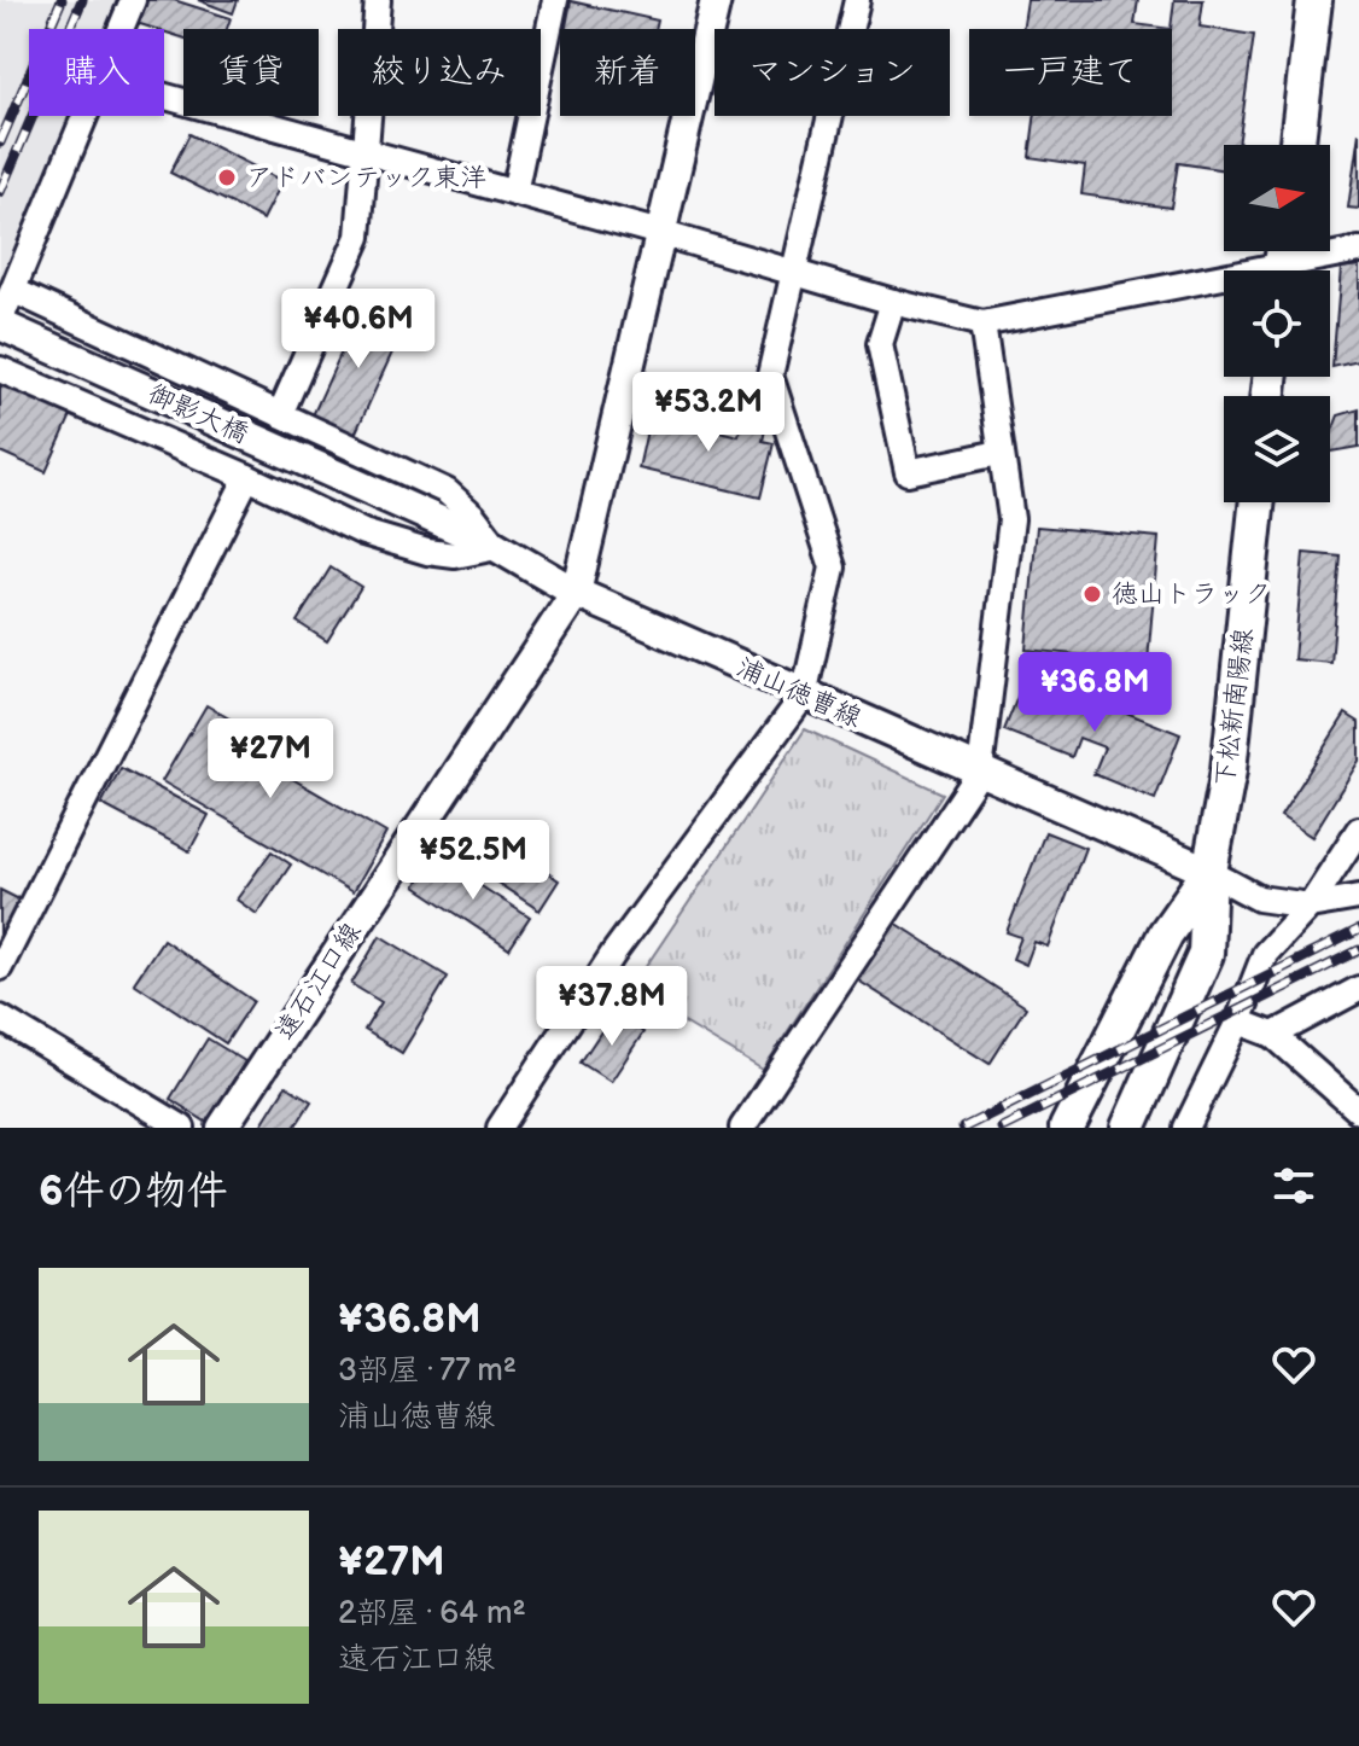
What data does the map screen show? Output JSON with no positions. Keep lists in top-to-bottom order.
{
  "streets": {
    "main road": ["下松新南陽線"],
    "street": ["御影大橋", "浦山徳曹線", "遠石江口線"]
  },
  "crossings": [
    ["御影大橋", "浦山徳曹線"],
    ["浦山徳曹線", "下松新南陽線"],
    ["浦山徳曹線", "遠石江口線"]
  ],
  "places": ["アドバンテック東洋", "徳山トラック"],
  "north": "right",
  "page": {
    "chip": [
      "購入",
      "賃貸",
      "絞り込み",
      "新着",
      "マンション",
      "一戸建て"
    ],
    "price": [
      "¥40.6M",
      "¥53.2M",
      "¥36.8M",
      "¥27M",
      "¥52.5M",
      "¥37.8M"
    ],
    "heading": "6件の物件",
    "list": [
      {
        "name": "¥36.8M",
        "note": "3部屋 · 77 m² · 浦山徳曹線"
      },
      {
        "name": "¥27M",
        "note": "2部屋 · 64 m² · 遠石江口線"
      }
    ]
  }
}
